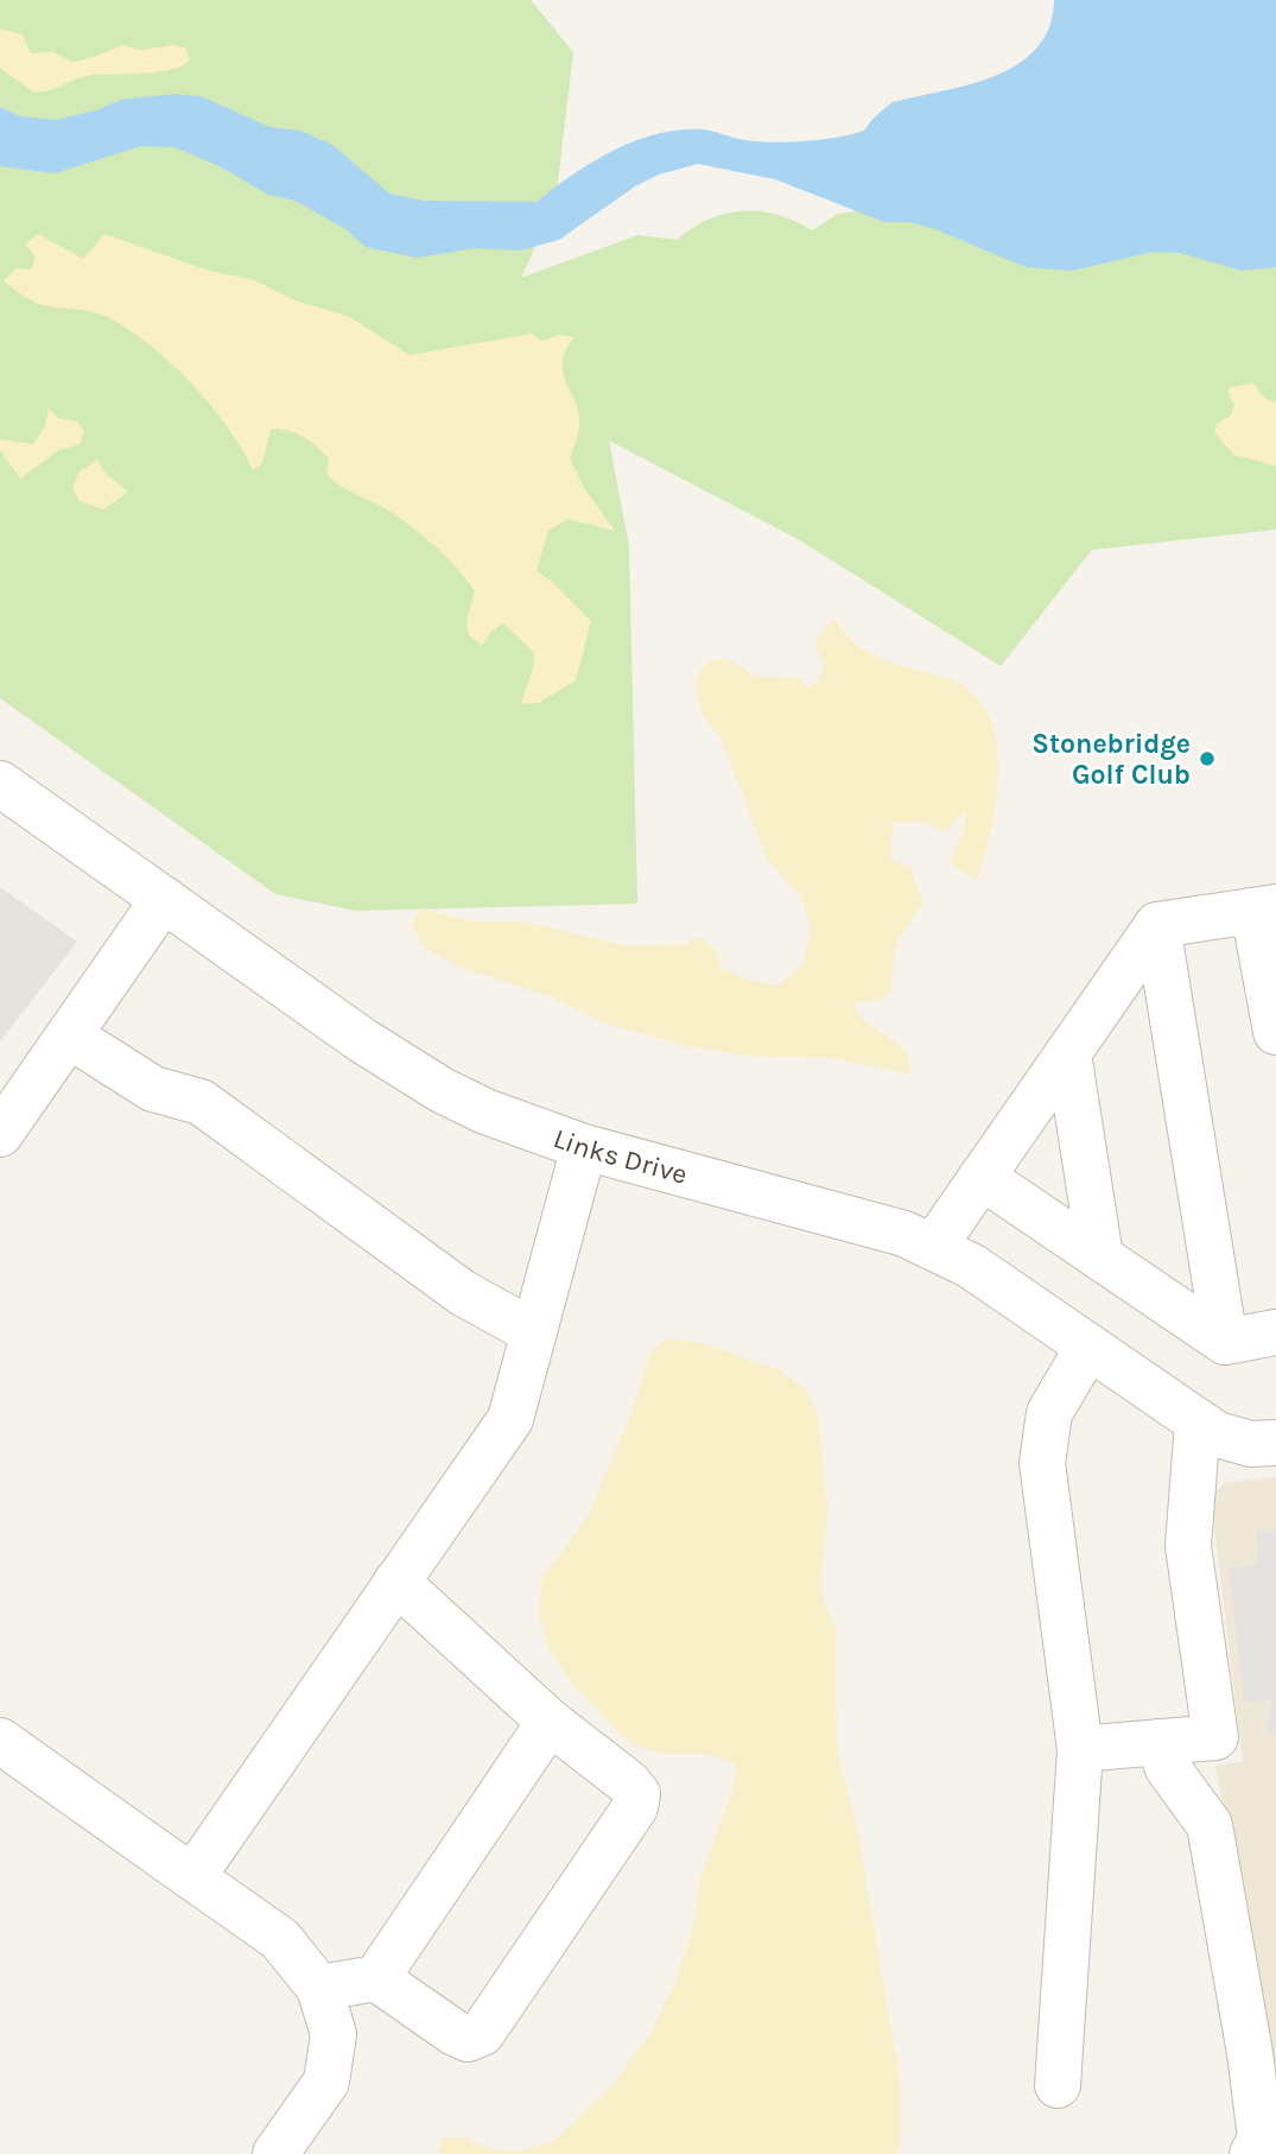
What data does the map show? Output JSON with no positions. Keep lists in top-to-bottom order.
{
  "streets": {
    "street": ["Links Drive"]
  },
  "places": ["Stonebridge Golf Club"]
}
